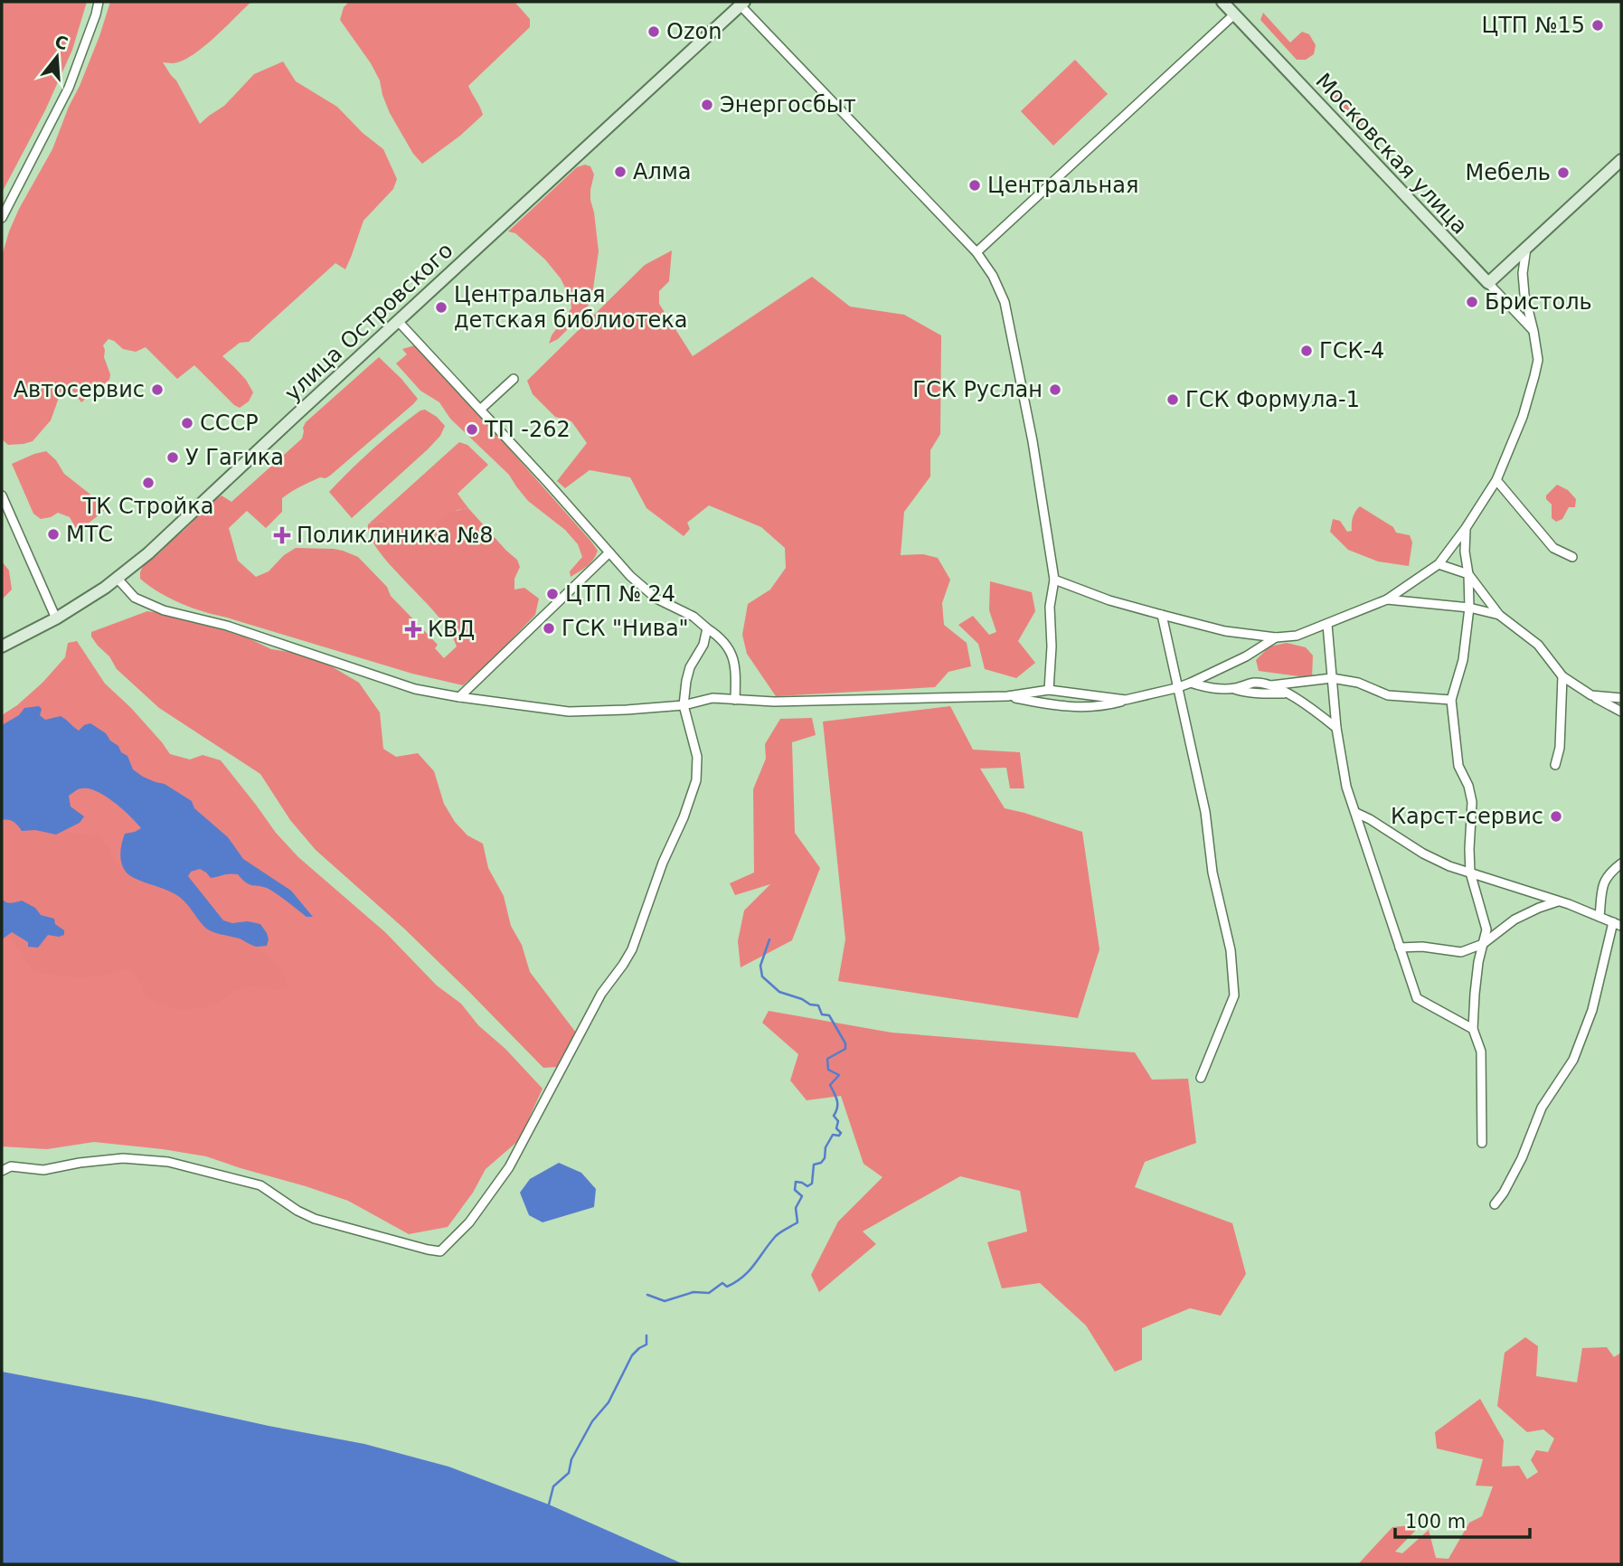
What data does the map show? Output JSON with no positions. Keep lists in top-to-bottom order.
{
  "streets": {
    "main road": ["Московская улица", "улица Островского"]
  },
  "places": {
    "other": [
      "ЦТП №15",
      "Ozon",
      "Энергосбыт",
      "Алма",
      "Мебель",
      "Центральная",
      "Бристоль",
      "Центральная детская библиотека",
      "ГСК-4",
      "Автосервис",
      "ГСК Руслан",
      "ГСК Формула-1",
      "СССР",
      "ТП -262",
      "У Гагика",
      "ТК Стройка",
      "МТС",
      "ЦТП № 24",
      "ГСК \"Нива\"",
      "Карст-сервис"
    ],
    "health": ["Поликлиника №8", "КВД"]
  },
  "scale_bar": "100 m",
  "north": "top"
}
